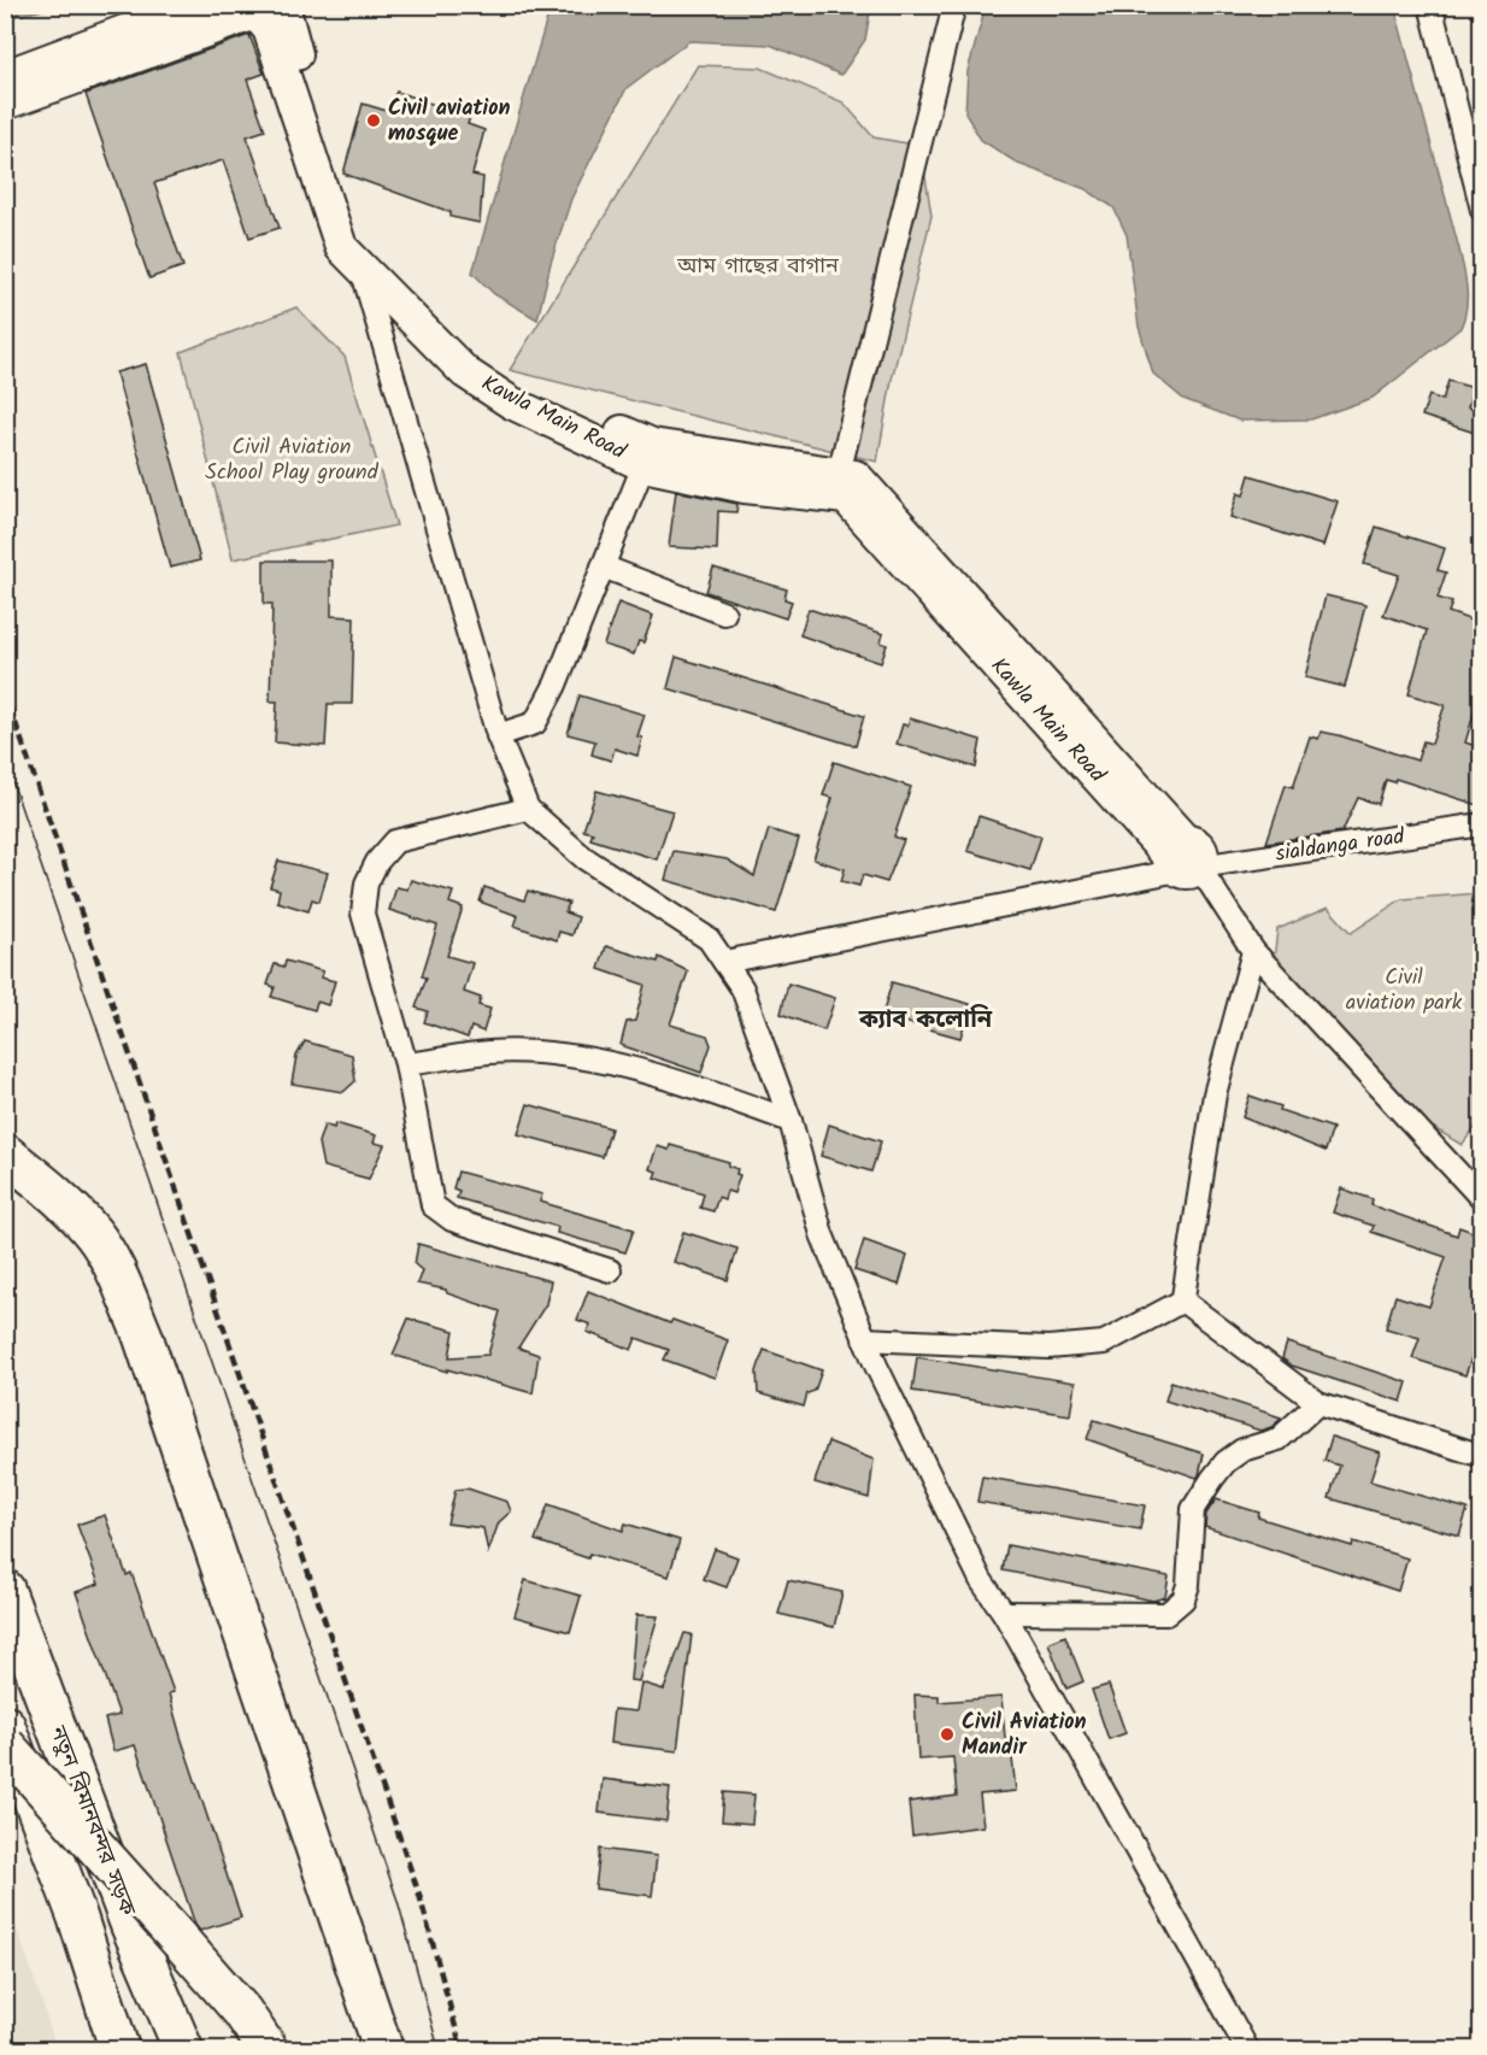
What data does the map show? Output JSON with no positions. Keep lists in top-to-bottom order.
{
  "streets": {
    "highway": ["নতুন বিমানবন্দর সড়ক"],
    "street": ["Kawla Main Road", "sialdanga road"]
  },
  "crossings": [
    ["Kawla Main Road", "sialdanga road"]
  ],
  "districts": ["ক্যাব কলোনি"],
  "parks": ["আম গাছের বাগান", "Civil Aviation School Play ground", "Civil aviation park"],
  "places": ["Civil aviation mosque", "Civil Aviation Mandir"]
}
